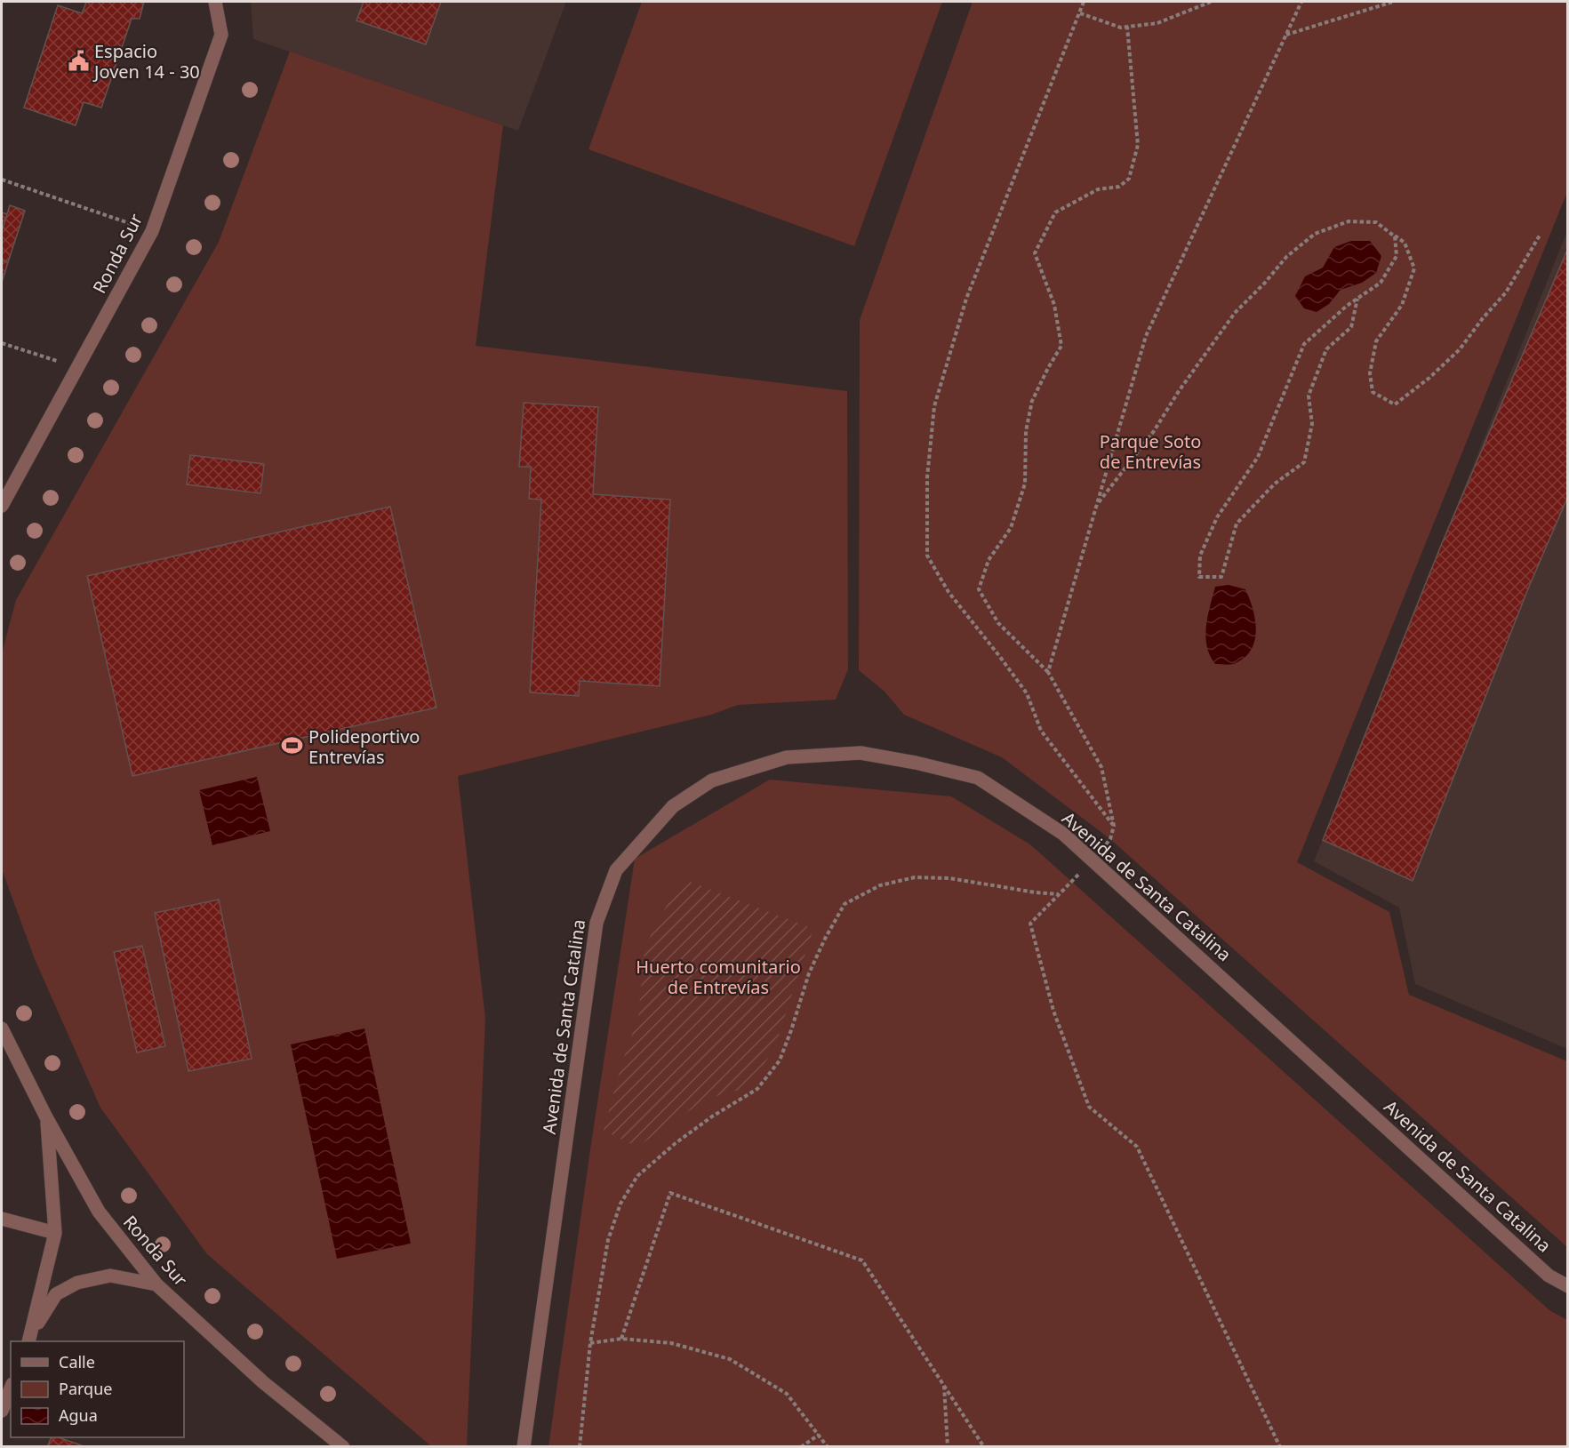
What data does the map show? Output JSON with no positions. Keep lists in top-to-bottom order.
{
  "streets": {
    "street": ["Ronda Sur", "Avenida de Santa Catalina"]
  },
  "parks": ["Parque Soto de Entrevías", "Huerto comunitario de Entrevías"],
  "places": {
    "public building": ["Espacio Joven 14 - 30"],
    "sports": ["Polideportivo Entrevías"]
  },
  "legend": ["Calle", "Parque", "Agua"]
}
